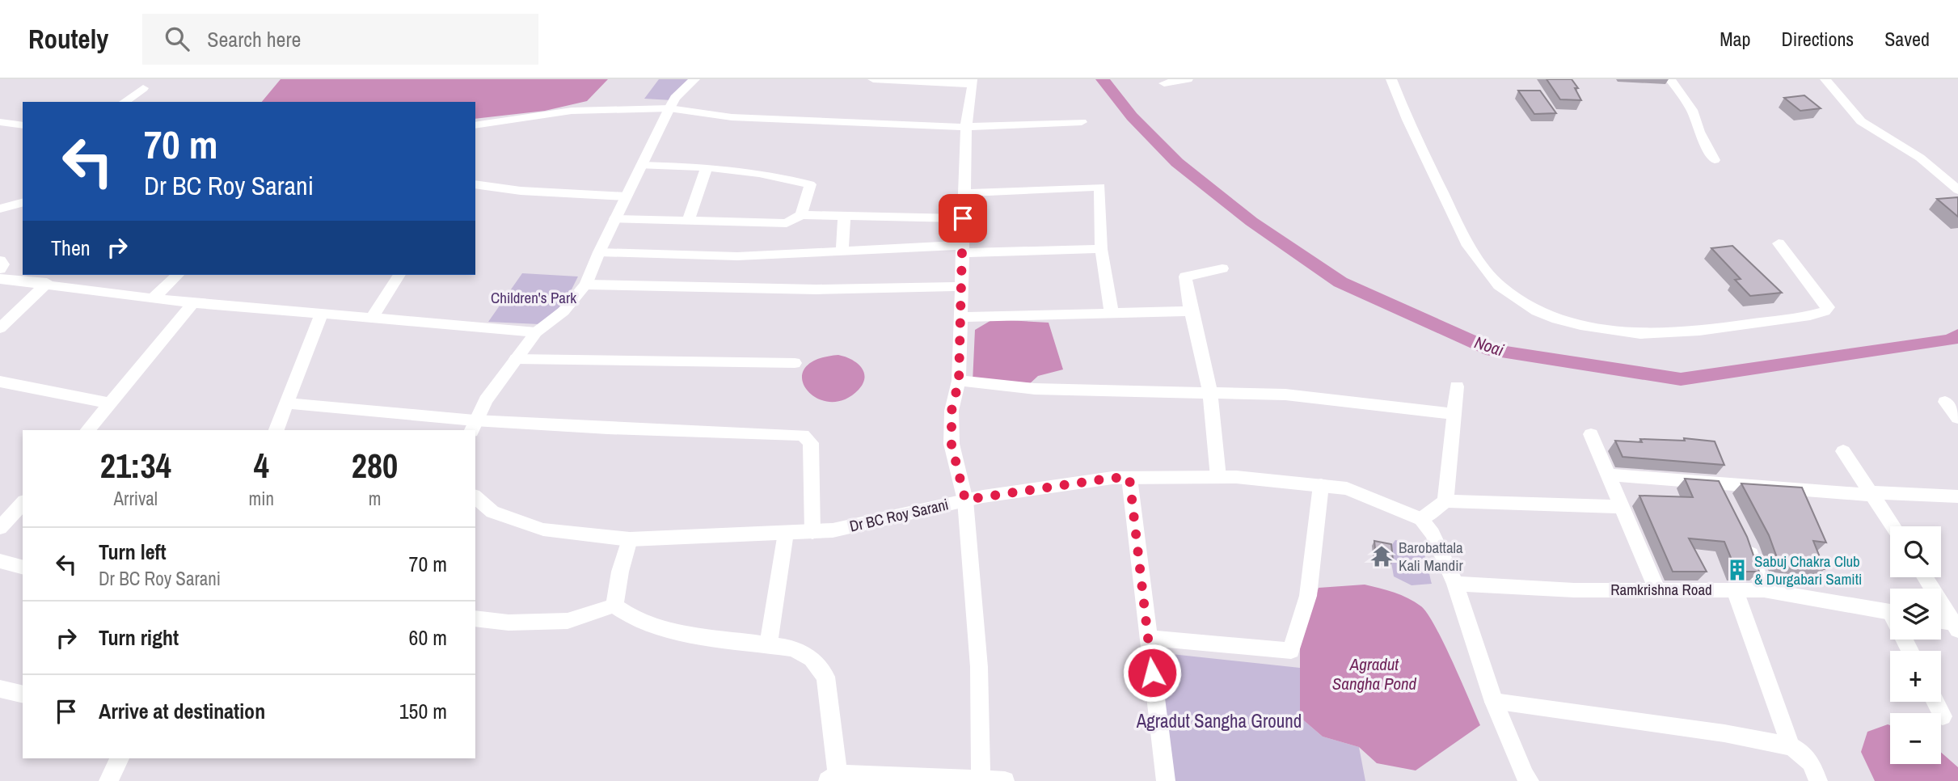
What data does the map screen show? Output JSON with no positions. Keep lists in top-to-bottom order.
{
  "streets": {
    "street": ["Dr BC Roy Sarani", "Ramkrishna Road"]
  },
  "water": ["Noai", "Agradut Sangha Pond"],
  "parks": ["Children's Park", "Agradut Sangha Ground"],
  "places": {
    "temple": ["Barobattala Kali Mandir"],
    "building": ["Sabuj Chakra Club & Durgabari Samiti"]
  },
  "page": {
    "header": "Routely",
    "search": "Search here",
    "nav": ["Map", "Directions", "Saved"],
    "turn": ["70 m", "Dr BC Roy Sarani"],
    "then": "Then",
    "eta": [
      "21:34",
      "Arrival",
      "4",
      "min",
      "280",
      "m"
    ],
    "map_buttons": ["+", "−"],
    "list": [
      {
        "name": "Turn left",
        "note": "Dr BC Roy Sarani",
        "value": "70 m"
      },
      {
        "name": "Turn right",
        "value": "60 m"
      },
      {
        "name": "Arrive at destination",
        "value": "150 m"
      }
    ]
  }
}
